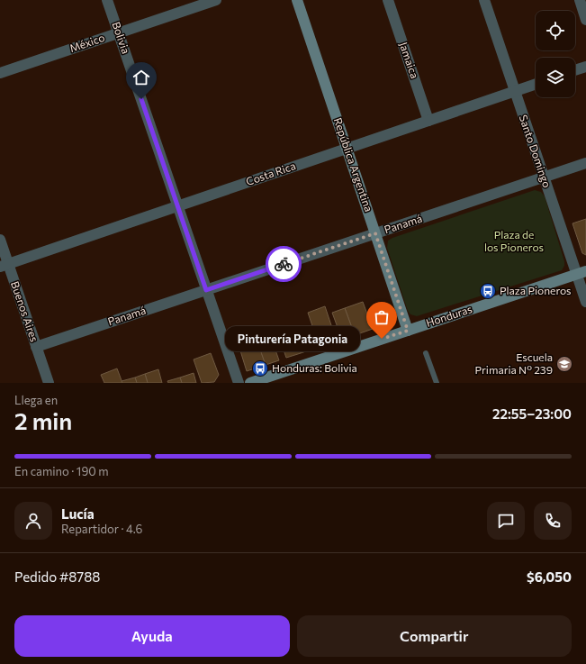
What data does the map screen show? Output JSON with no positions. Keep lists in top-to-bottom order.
{
  "streets": {
    "street": [
      "Bolivia",
      "México",
      "Jamaica",
      "Santo Domingo",
      "República Argentina",
      "Costa Rica",
      "Panamá",
      "Buenos Aires",
      "Honduras"
    ]
  },
  "crossings": [
    ["Bolivia", "México"],
    ["Bolivia", "Costa Rica"],
    ["Bolivia", "Panamá"],
    ["Jamaica", "Costa Rica"],
    ["Santo Domingo", "Costa Rica"],
    ["Santo Domingo", "Panamá"],
    ["Santo Domingo", "Honduras"],
    ["República Argentina", "Costa Rica"],
    ["República Argentina", "Panamá"],
    ["República Argentina", "Honduras"],
    ["Costa Rica", "Buenos Aires"],
    ["Panamá", "Buenos Aires"]
  ],
  "parks": ["Plaza de los Pioneros"],
  "places": {
    "bus stop": ["Plaza Pioneros", "Honduras: Bolivia"],
    "other": ["Pinturería Patagonia"],
    "school or university": ["Escuela Primaria N° 239"]
  },
  "page": {
    "bubble": "Pinturería Patagonia",
    "heading": ["2 min", "Llega en", "22:55–23:00"],
    "panel": [
      "Lucía",
      "Repartidor · 4.6",
      "Pedido #8788",
      "$6,050"
    ],
    "bar": "En camino · 190 m",
    "buttons": ["Ayuda", "Compartir"]
  }
}
